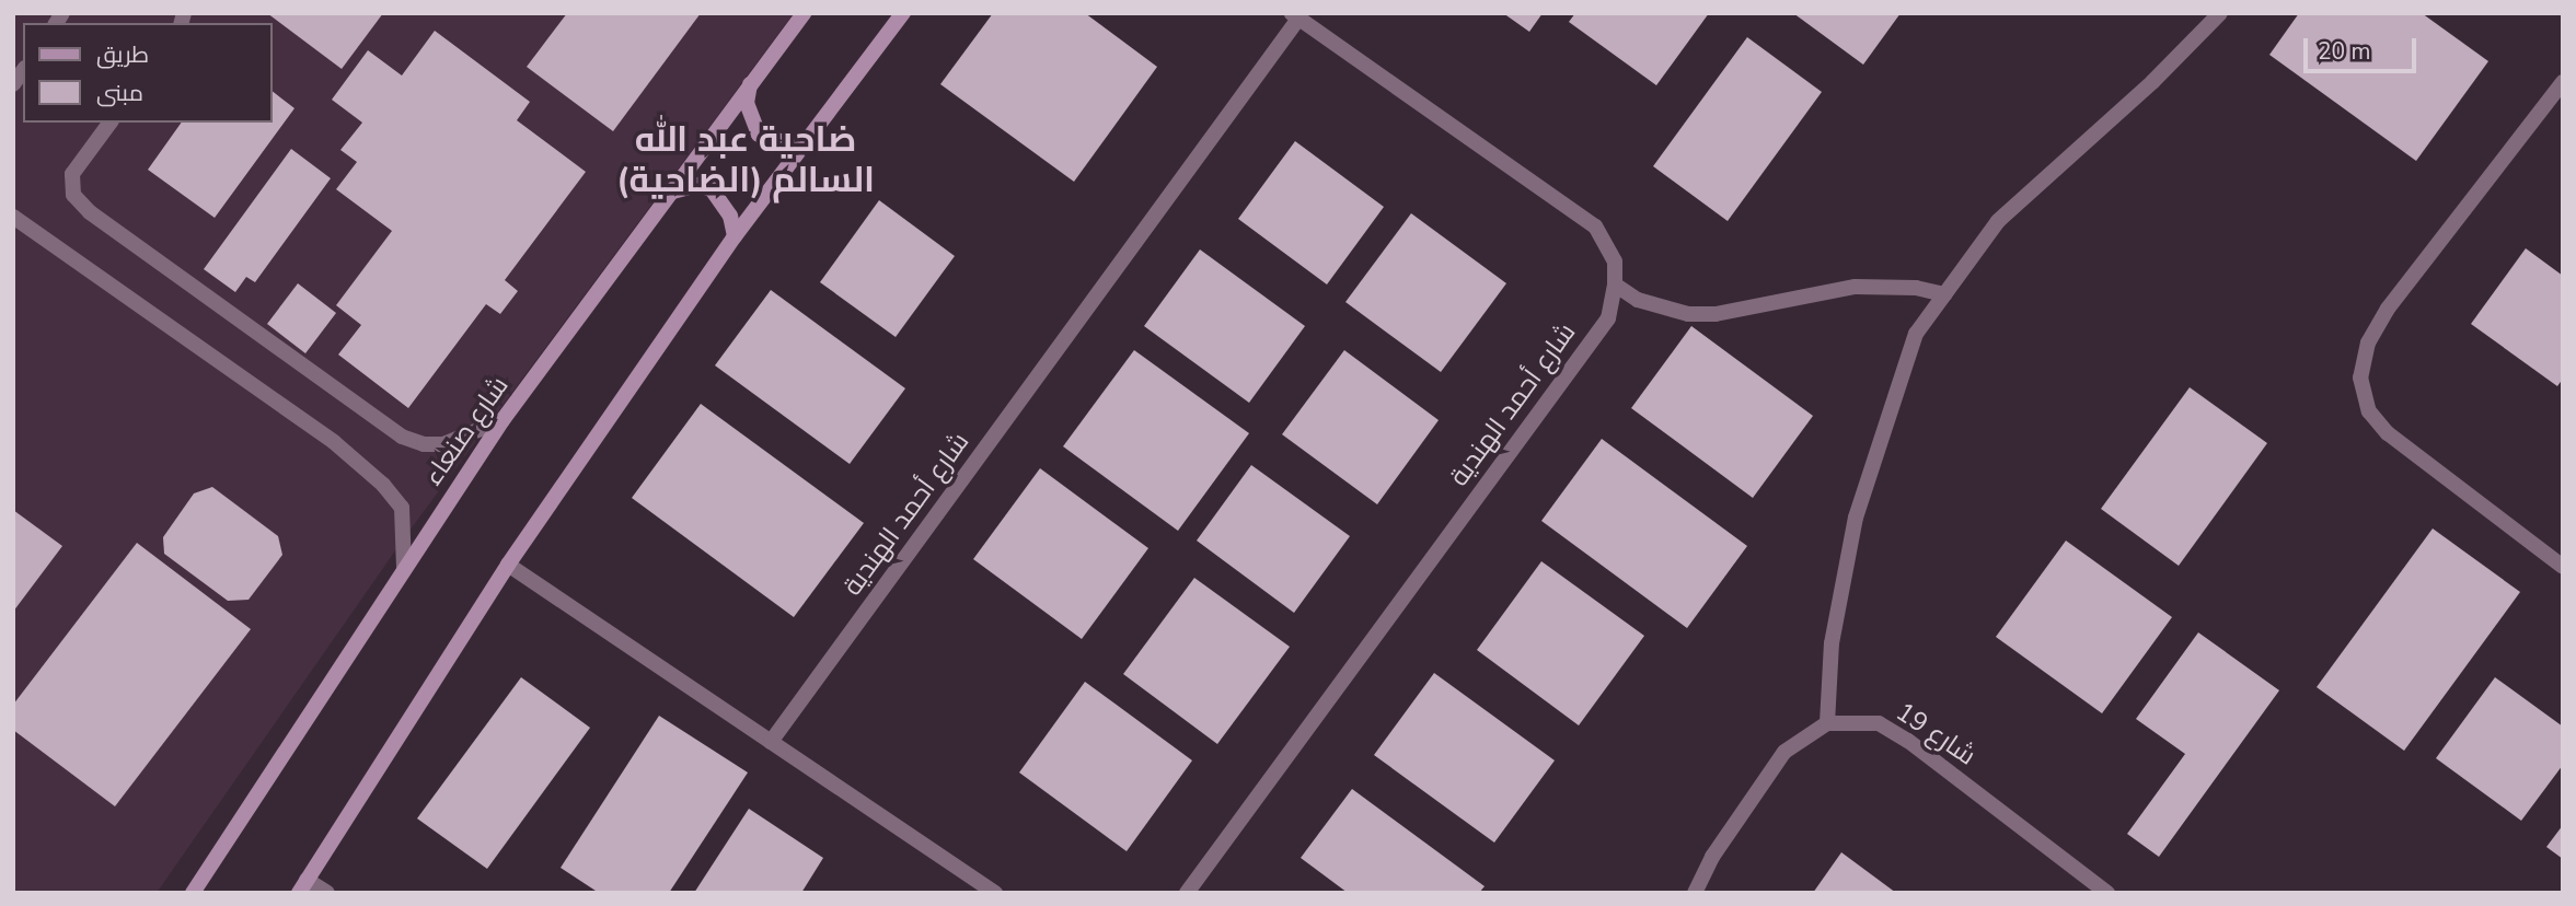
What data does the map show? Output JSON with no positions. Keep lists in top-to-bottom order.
{
  "streets": {
    "main road": ["شارع صنعاء"],
    "street": ["شارع أحمد الهندية", "شارع 19"]
  },
  "districts": ["ضاحية عبد الله السالم (الضاحية)"],
  "legend": ["طريق", "مبنى"],
  "scale_bar": "20 m"
}
